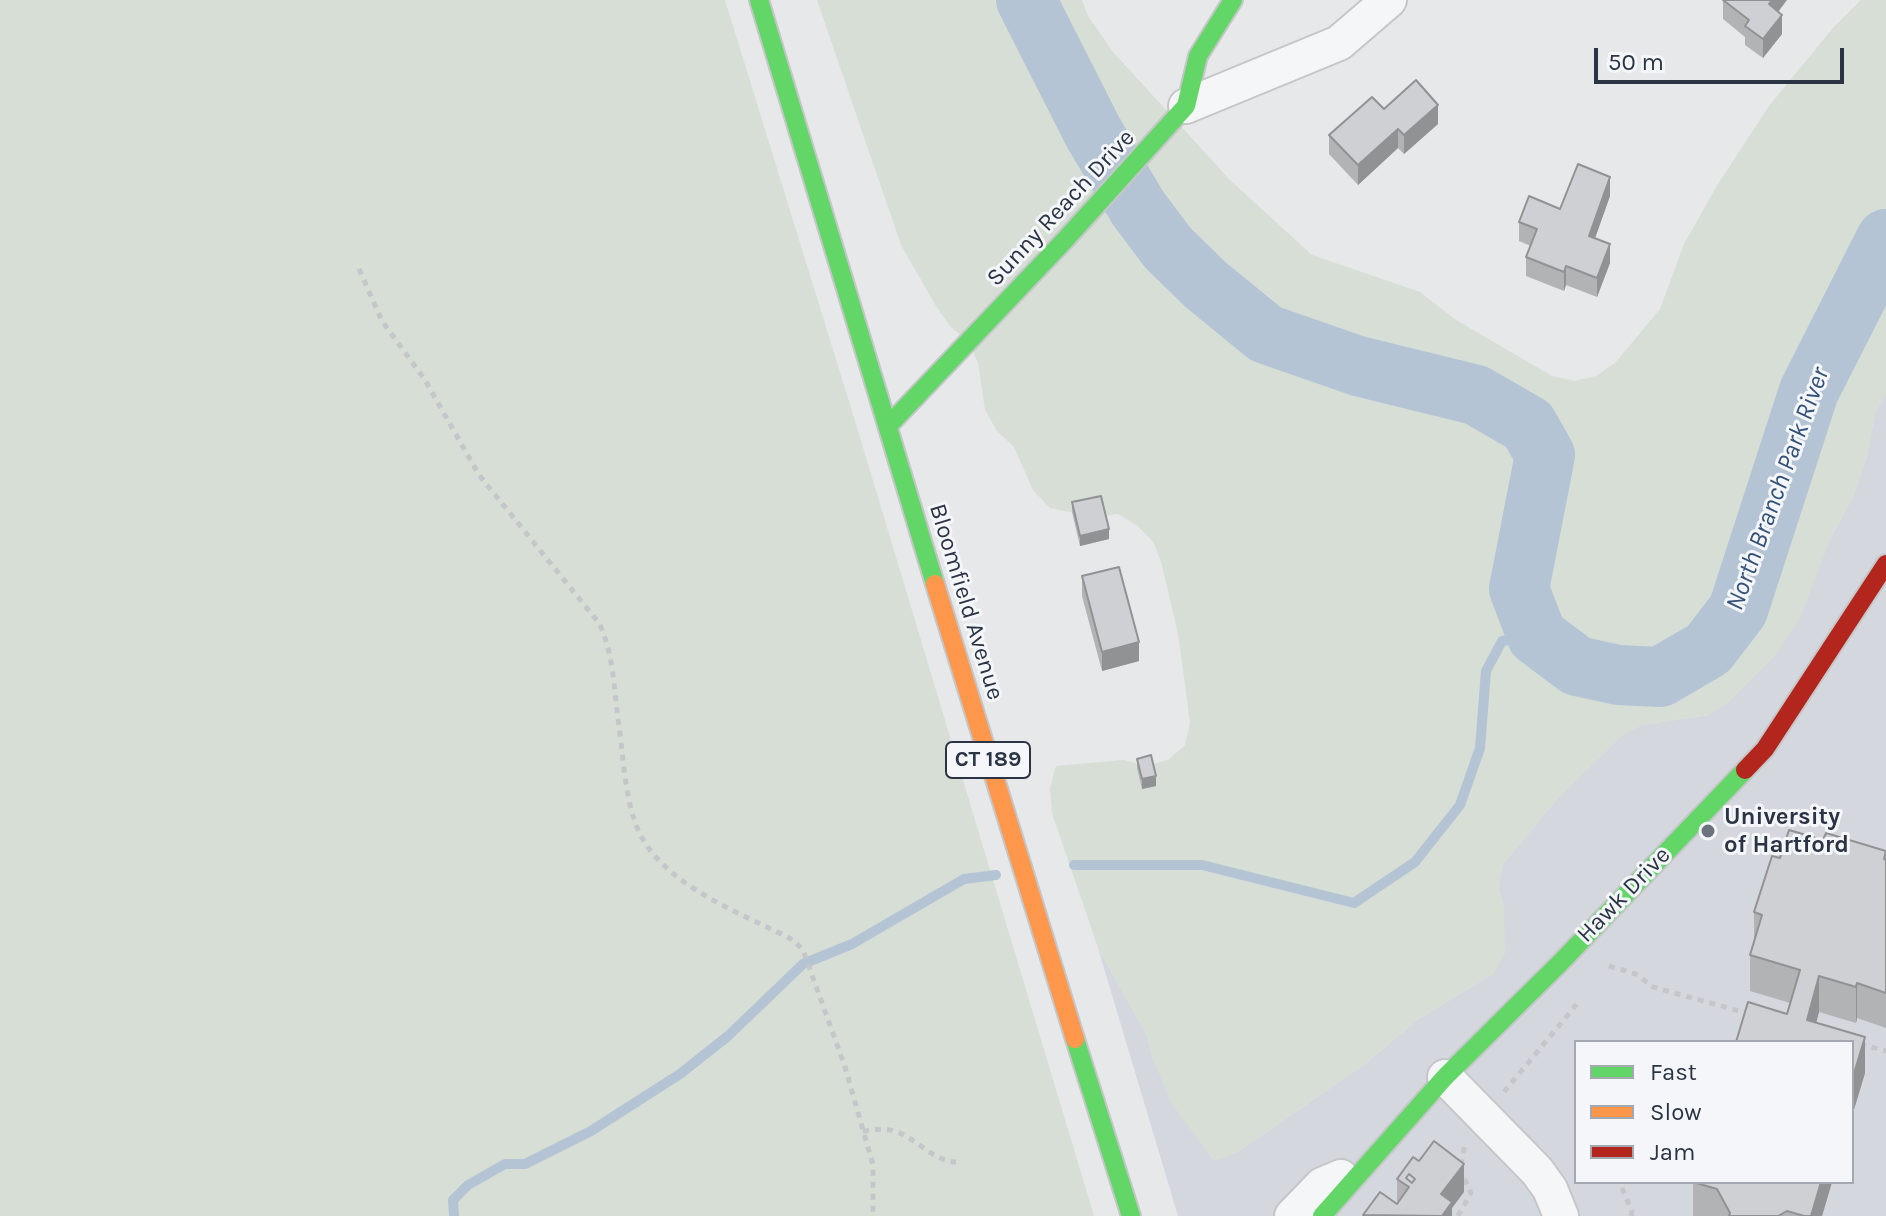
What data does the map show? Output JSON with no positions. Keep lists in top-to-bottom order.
{
  "streets": {
    "street": [
      "Sunny Reach Drive",
      "Bloomfield Avenue",
      "CT 189",
      "Hawk Drive"
    ]
  },
  "crossings": [
    ["Sunny Reach Drive", "Bloomfield Avenue"]
  ],
  "water": ["North Branch Park River"],
  "places": ["University of Hartford"],
  "legend": ["Fast", "Slow", "Jam"],
  "scale_bar": "50 m"
}
